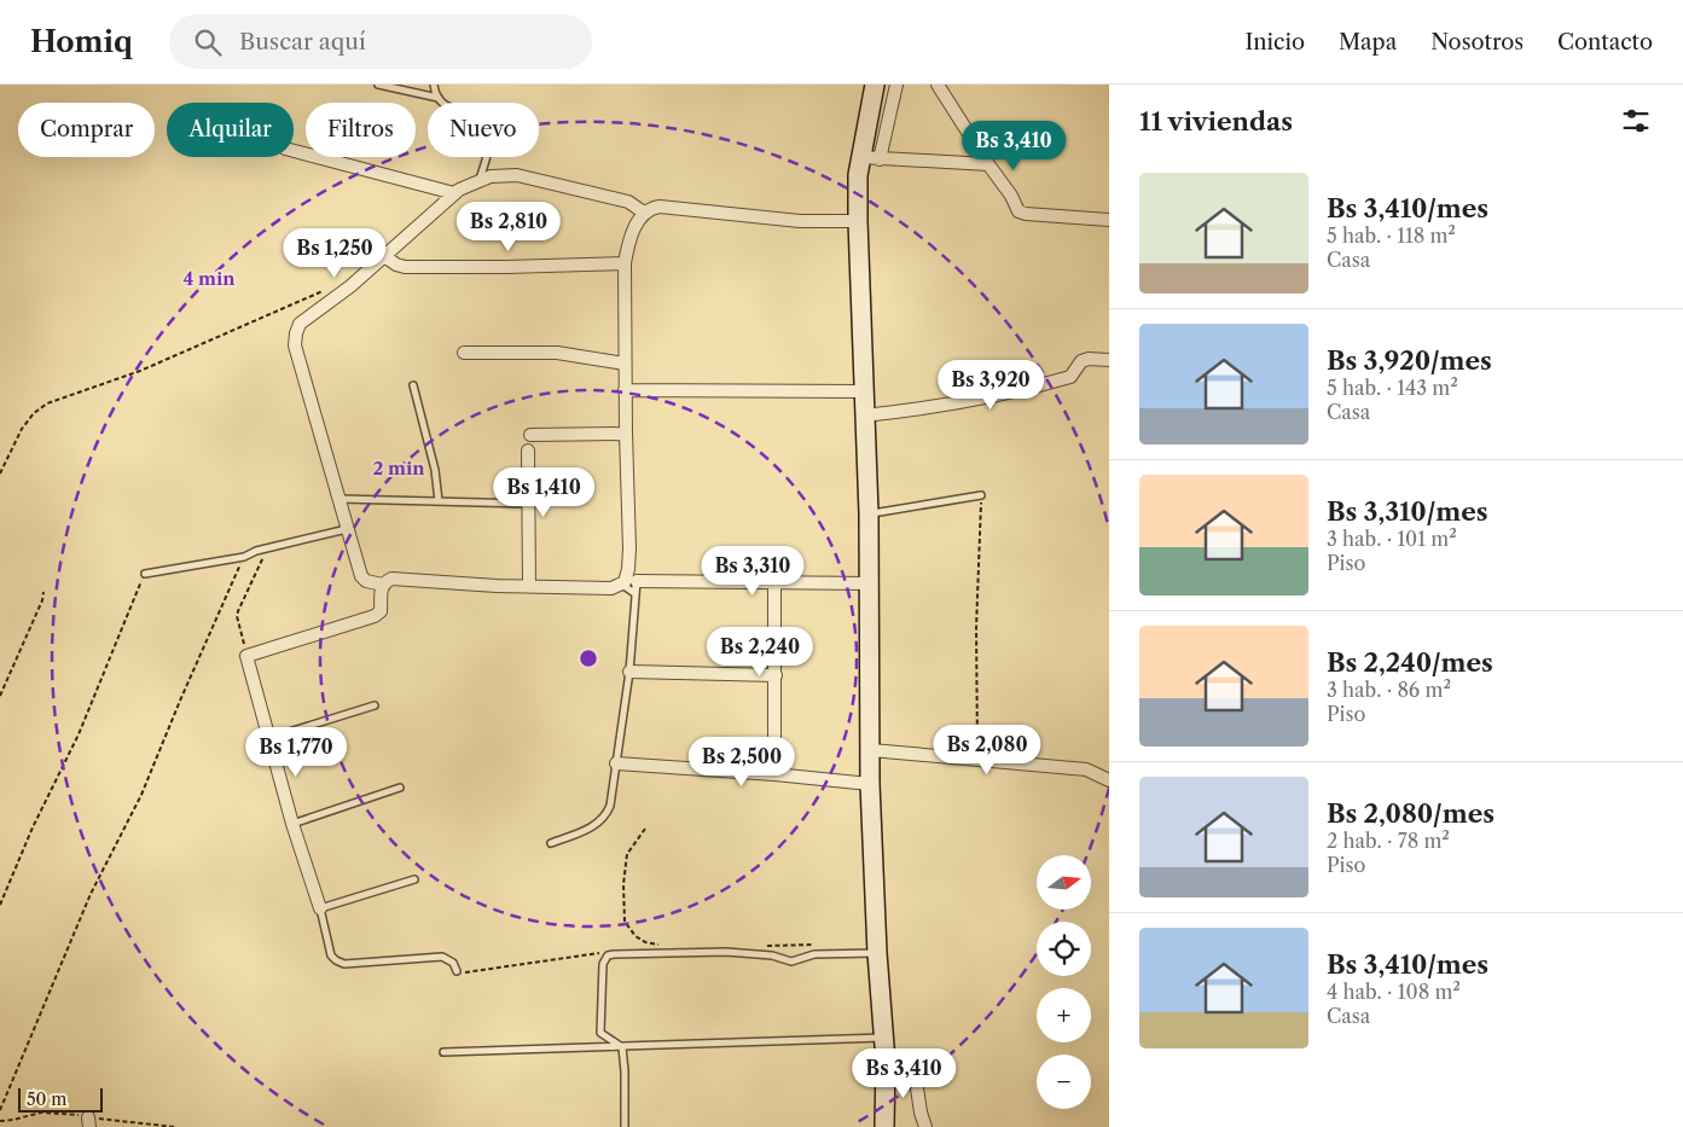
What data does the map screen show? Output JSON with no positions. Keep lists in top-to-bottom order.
{
  "scale_bar": "50 m",
  "north": "right",
  "page": {
    "header": "Homiq",
    "search": "Buscar aquí",
    "nav": [
      "Inicio",
      "Mapa",
      "Nosotros",
      "Contacto"
    ],
    "heading": "11 viviendas",
    "chip": [
      "Comprar",
      "Alquilar",
      "Filtros",
      "Nuevo"
    ],
    "price": [
      "Bs 3,410",
      "Bs 2,810",
      "Bs 1,250",
      "Bs 3,920",
      "Bs 1,410",
      "Bs 3,310",
      "Bs 2,240",
      "Bs 2,080",
      "Bs 1,770",
      "Bs 2,500",
      "Bs 3,410"
    ],
    "list": [
      {
        "name": "Bs 3,410/mes",
        "note": "5 hab. · 118 m² · Casa"
      },
      {
        "name": "Bs 3,920/mes",
        "note": "5 hab. · 143 m² · Casa"
      },
      {
        "name": "Bs 3,310/mes",
        "note": "3 hab. · 101 m² · Piso"
      },
      {
        "name": "Bs 2,240/mes",
        "note": "3 hab. · 86 m² · Piso"
      },
      {
        "name": "Bs 2,080/mes",
        "note": "2 hab. · 78 m² · Piso"
      },
      {
        "name": "Bs 3,410/mes",
        "note": "4 hab. · 108 m² · Casa"
      }
    ],
    "map_buttons": ["+", "−"],
    "scale": "50 m"
  },
  "rings": ["4 min", "2 min"]
}
